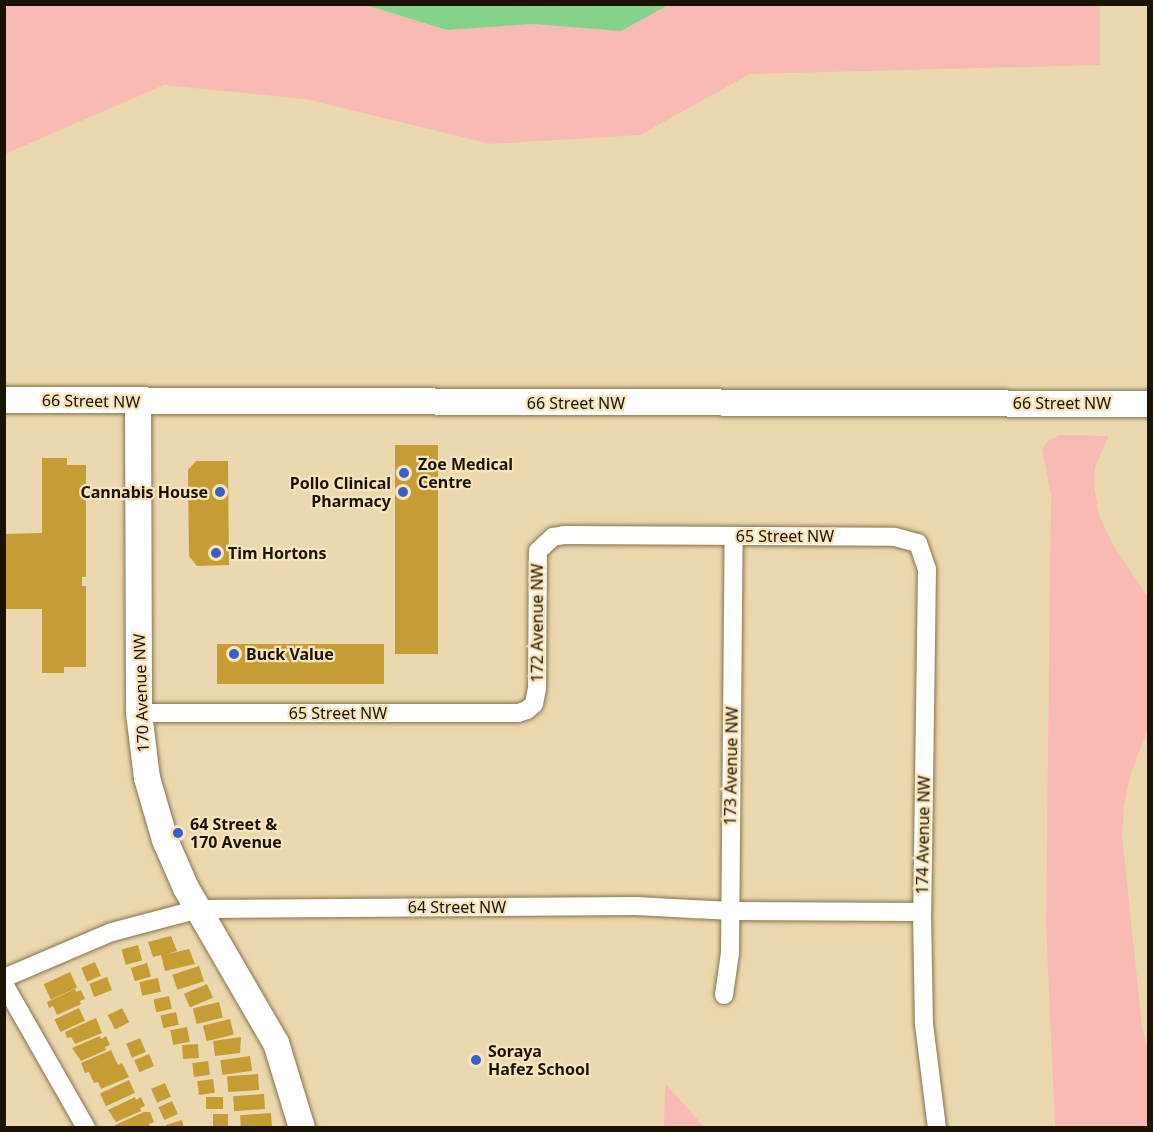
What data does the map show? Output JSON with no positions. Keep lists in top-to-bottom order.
{
  "streets": {
    "main road": ["66 Street NW", "170 Avenue NW"],
    "street": [
      "65 Street NW",
      "172 Avenue NW",
      "173 Avenue NW",
      "174 Avenue NW",
      "64 Street NW"
    ]
  },
  "crossings": [
    ["66 Street NW", "170 Avenue NW"],
    ["65 Street NW", "172 Avenue NW"],
    ["65 Street NW", "170 Avenue NW"],
    ["65 Street NW", "173 Avenue NW"],
    ["65 Street NW", "174 Avenue NW"],
    ["170 Avenue NW", "64 Street NW"],
    ["173 Avenue NW", "64 Street NW"],
    ["174 Avenue NW", "64 Street NW"]
  ],
  "places": [
    "Zoe Medical Centre",
    "Cannabis House",
    "Pollo Clinical Pharmacy",
    "Tim Hortons",
    "Buck Value",
    "64 Street & 170 Avenue",
    "Soraya Hafez School"
  ]
}
